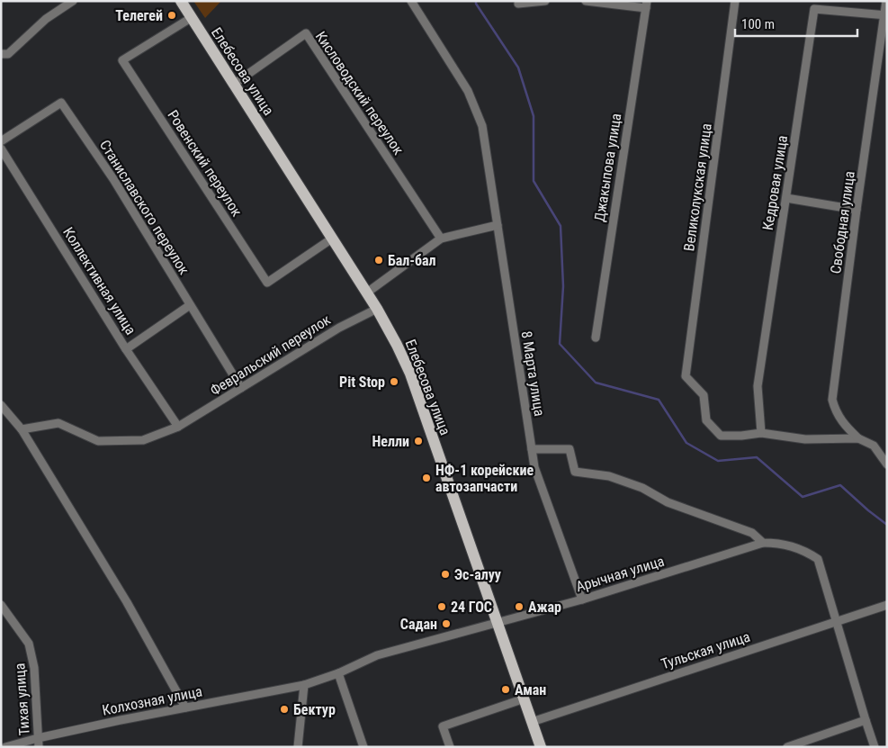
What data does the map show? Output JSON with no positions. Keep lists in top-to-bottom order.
{
  "streets": {
    "main road": ["Елебесова улица"],
    "street": [
      "Кисловодский переулок",
      "Ровенский переулок",
      "Джакыпова улица",
      "Кедровая улица",
      "Великолукская улица",
      "Станиславского переулок",
      "Свободная улица",
      "Коллективная улица",
      "Февральский переулок",
      "8 Марта улица",
      "Арычная улица",
      "Тульская улица",
      "Тихая улица",
      "Колхозная улица"
    ]
  },
  "crossings": [
    ["Елебесова улица", "Кисловодский переулок"],
    ["Елебесова улица", "Ровенский переулок"],
    ["Елебесова улица", "Февральский переулок"],
    ["Елебесова улица", "Арычная улица"],
    ["Елебесова улица", "Тульская улица"],
    ["Кедровая улица", "Великолукская улица"],
    ["Кедровая улица", "Свободная улица"],
    ["Станиславского переулок", "Февральский переулок"],
    ["Коллективная улица", "Февральский переулок"],
    ["8 Марта улица", "Арычная улица"],
    ["Арычная улица", "Колхозная улица"],
    ["Тихая улица", "Колхозная улица"]
  ],
  "places": [
    "Телегей",
    "Бал-бал",
    "Pit Stop",
    "Нелли",
    "НФ-1 корейские автозапчасти",
    "Эс-алуу",
    "24 ГОС",
    "Ажар",
    "Садан",
    "Аман",
    "Бектур"
  ],
  "scale_bar": "100 m"
}
